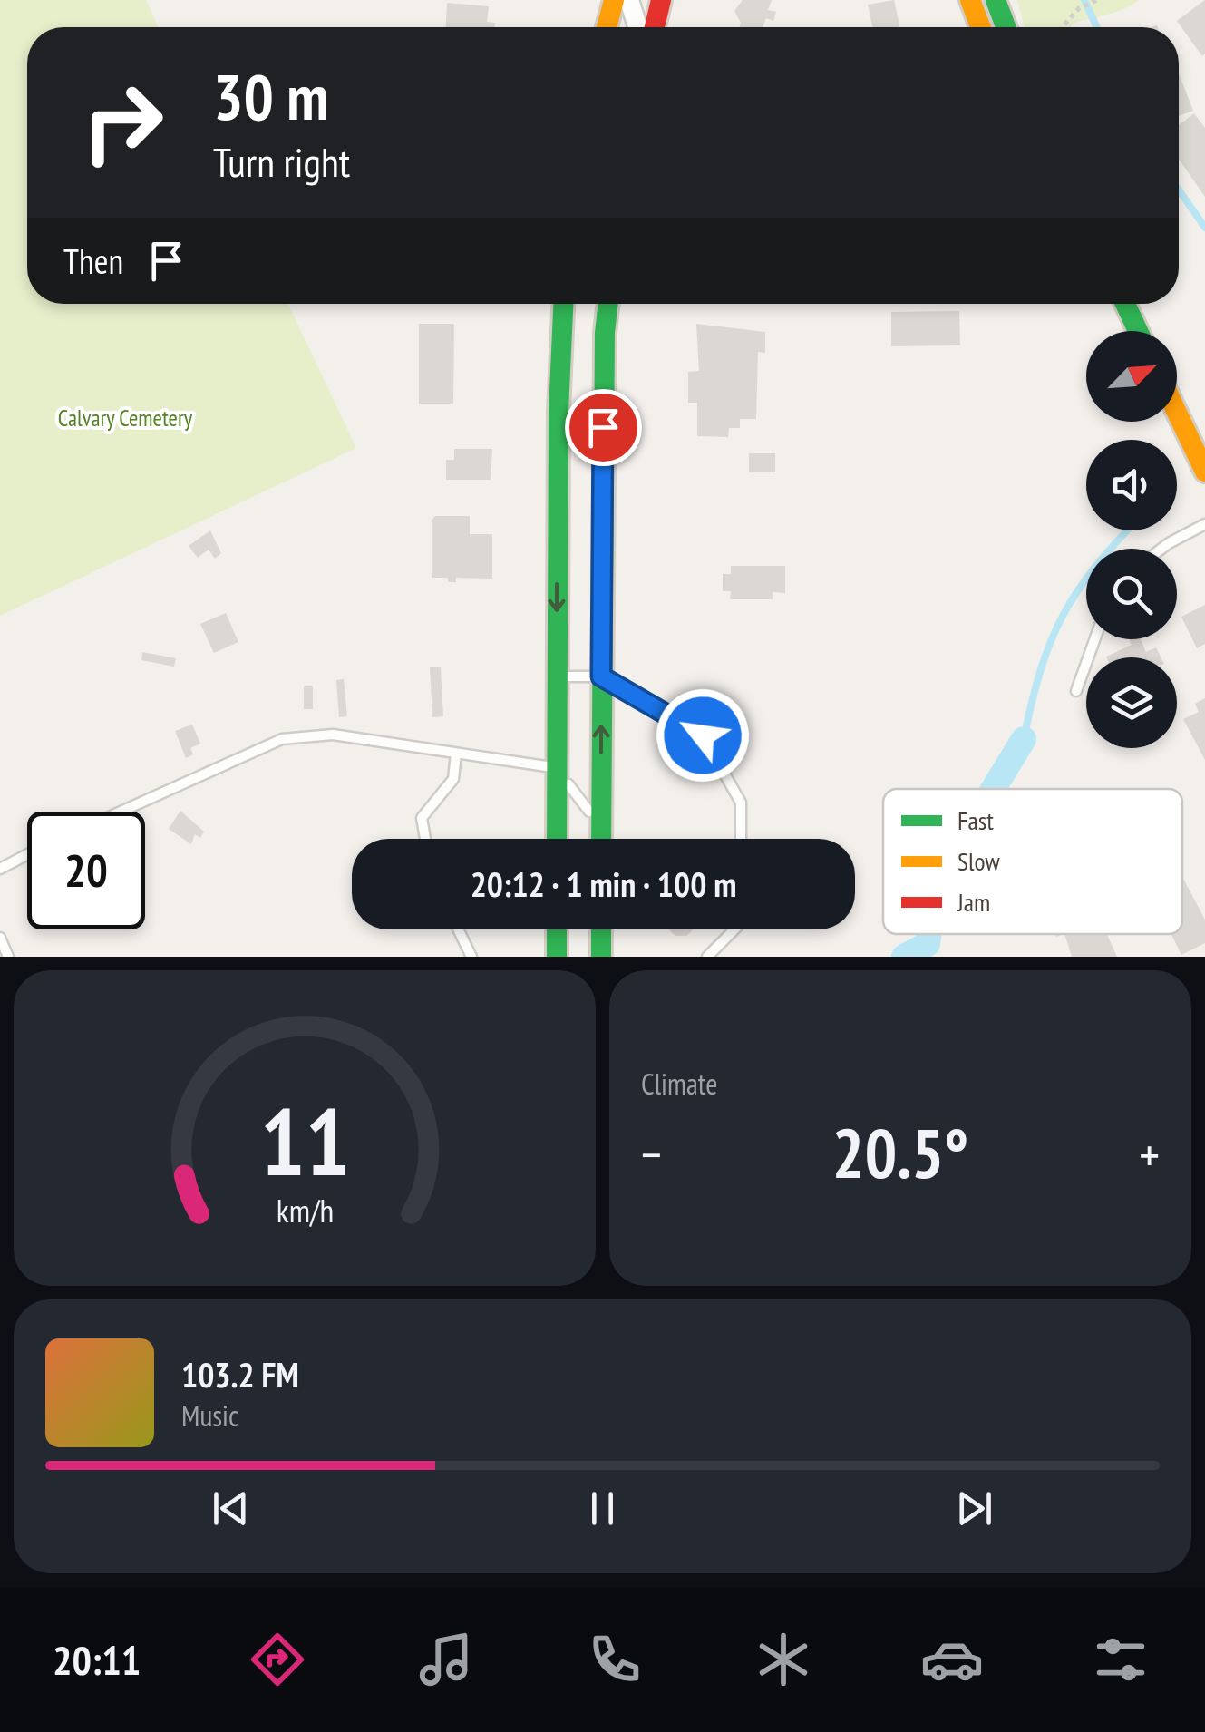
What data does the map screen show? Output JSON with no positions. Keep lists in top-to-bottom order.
{
  "parks": ["Calvary Cemetery"],
  "legend": ["Fast", "Slow", "Jam"],
  "north": "top right",
  "page": {
    "turn": ["30 m", "Turn right"],
    "then": "Then",
    "limit": "20",
    "trip": "20:12 · 1 min · 100 m",
    "tile": "Climate",
    "heat": ["−", "20.5°", "+"],
    "song": ["103.2 FM", "Music"],
    "tabs": "20:11",
    "gauge": ["11", "km/h"]
  }
}
